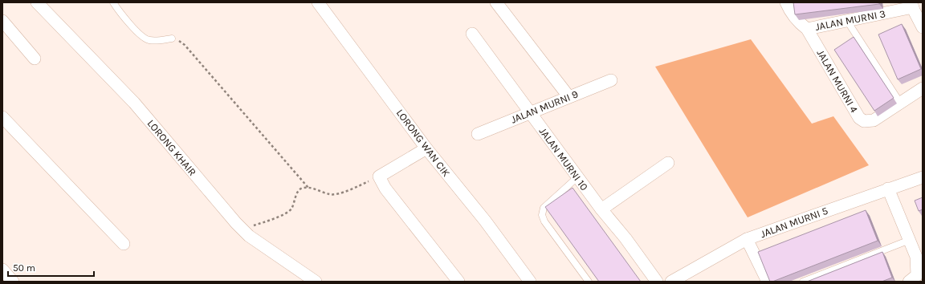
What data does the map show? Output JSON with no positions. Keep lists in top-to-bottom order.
{
  "streets": {
    "street": [
      "JALAN MURNI 3",
      "JALAN MURNI 4",
      "JALAN MURNI 9",
      "LORONG WAN CIK",
      "LORONG KHAIR",
      "JALAN MURNI 10",
      "JALAN MURNI 5"
    ]
  },
  "crossings": [
    ["JALAN MURNI 3", "JALAN MURNI 4"],
    ["JALAN MURNI 9", "JALAN MURNI 10"]
  ],
  "scale_bar": "50 m"
}
